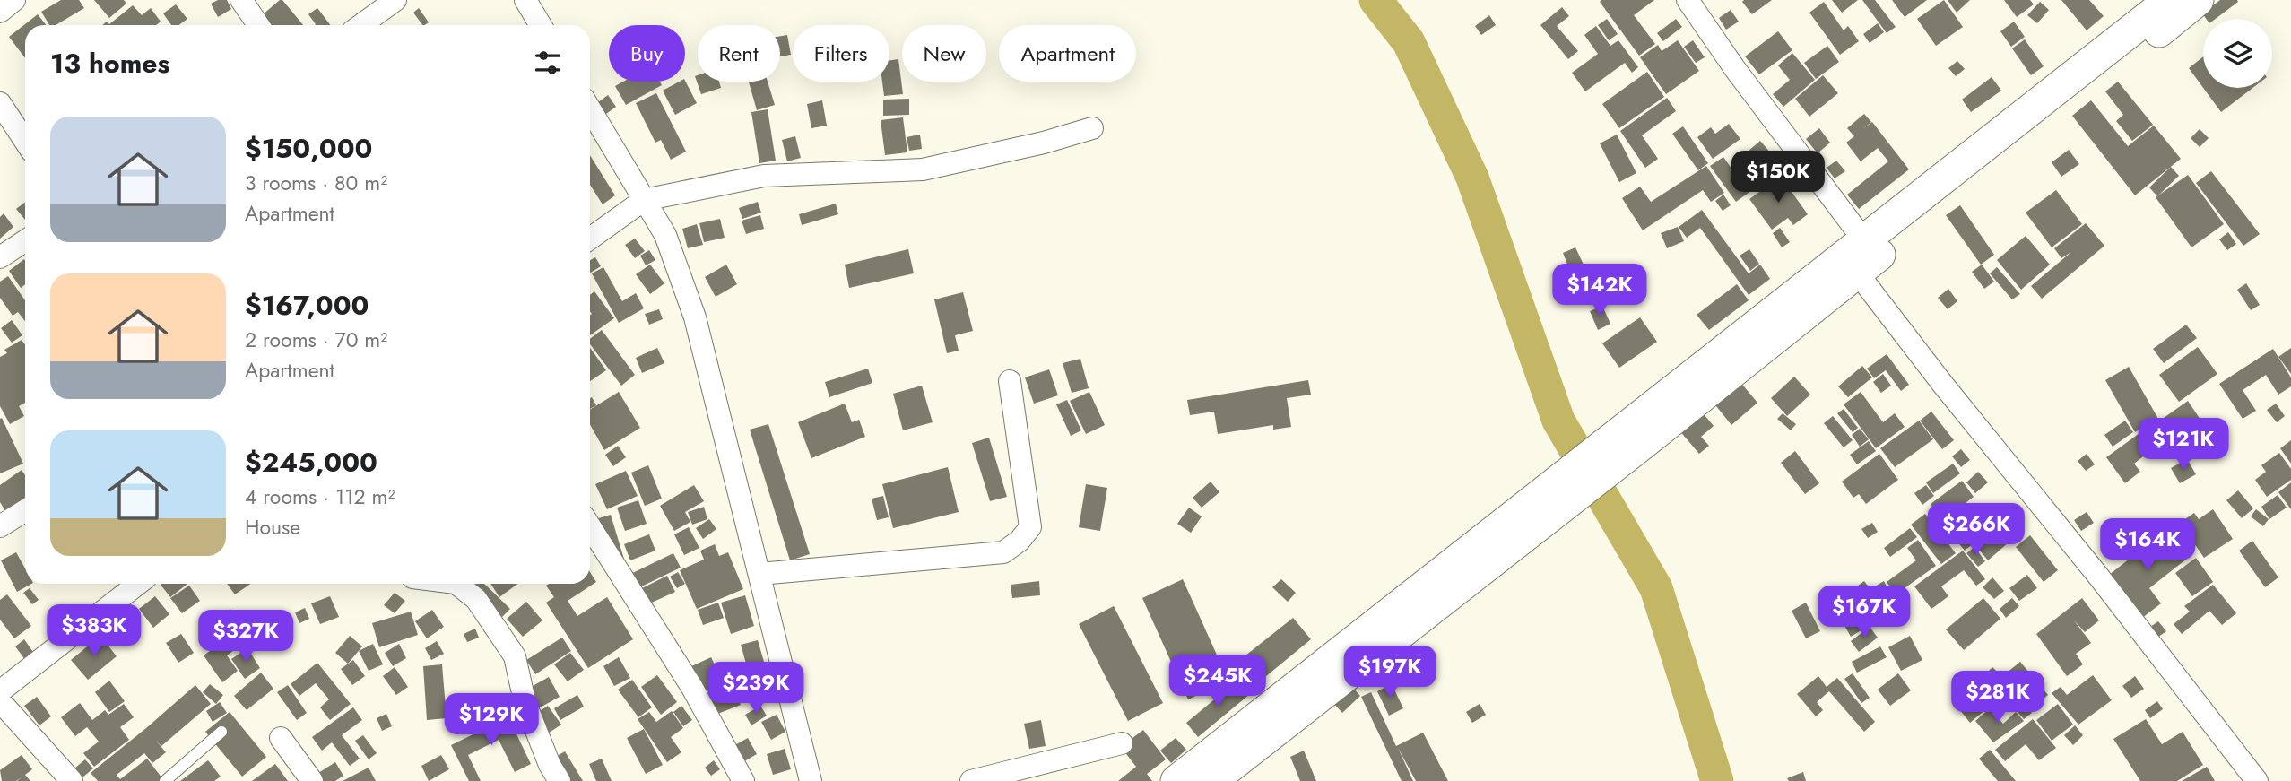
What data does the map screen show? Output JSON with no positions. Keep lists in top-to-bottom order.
{
  "page": {
    "chip": [
      "Buy",
      "Rent",
      "Filters",
      "New",
      "Apartment"
    ],
    "heading": "13 homes",
    "list": [
      {
        "name": "$150,000",
        "note": "3 rooms · 80 m² · Apartment"
      },
      {
        "name": "$167,000",
        "note": "2 rooms · 70 m² · Apartment"
      },
      {
        "name": "$245,000",
        "note": "4 rooms · 112 m² · House"
      }
    ],
    "price": [
      "$150K",
      "$142K",
      "$121K",
      "$266K",
      "$164K",
      "$167K",
      "$383K",
      "$327K",
      "$197K",
      "$245K",
      "$239K",
      "$281K",
      "$129K"
    ]
  }
}
